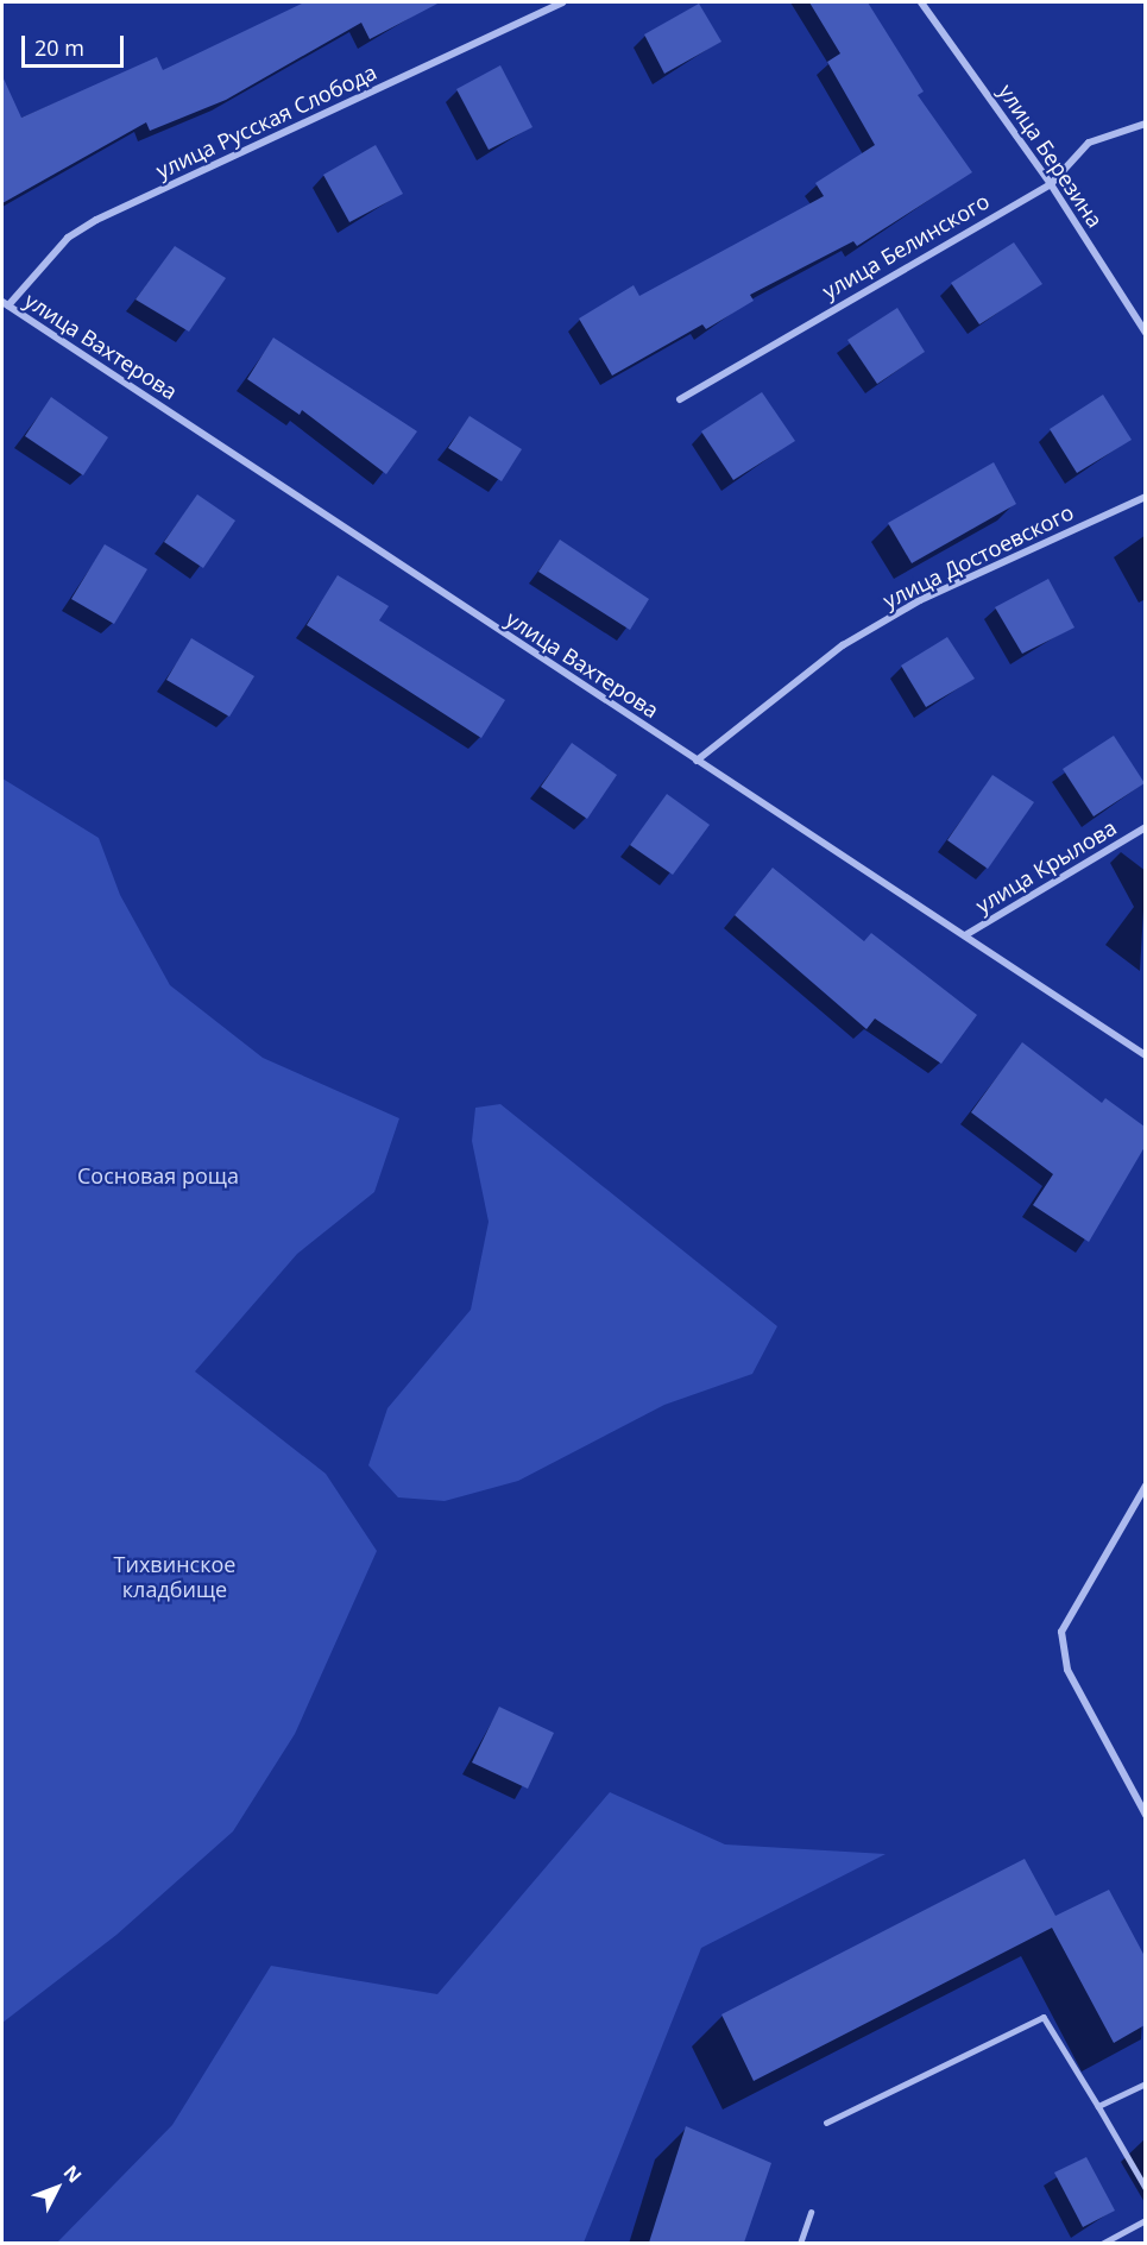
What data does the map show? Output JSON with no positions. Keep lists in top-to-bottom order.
{
  "streets": {
    "street": [
      "улица Русская Слобода",
      "улица Березина",
      "улица Белинского",
      "улица Вахтерова",
      "улица Достоевского",
      "улица Крылова"
    ]
  },
  "crossings": [
    ["улица Русская Слобода", "улица Вахтерова"],
    ["улица Березина", "улица Белинского"],
    ["улица Вахтерова", "улица Достоевского"],
    ["улица Вахтерова", "улица Крылова"]
  ],
  "parks": ["Сосновая роща", "Тихвинское кладбище"],
  "scale_bar": "20 m",
  "north": "top right"
}
